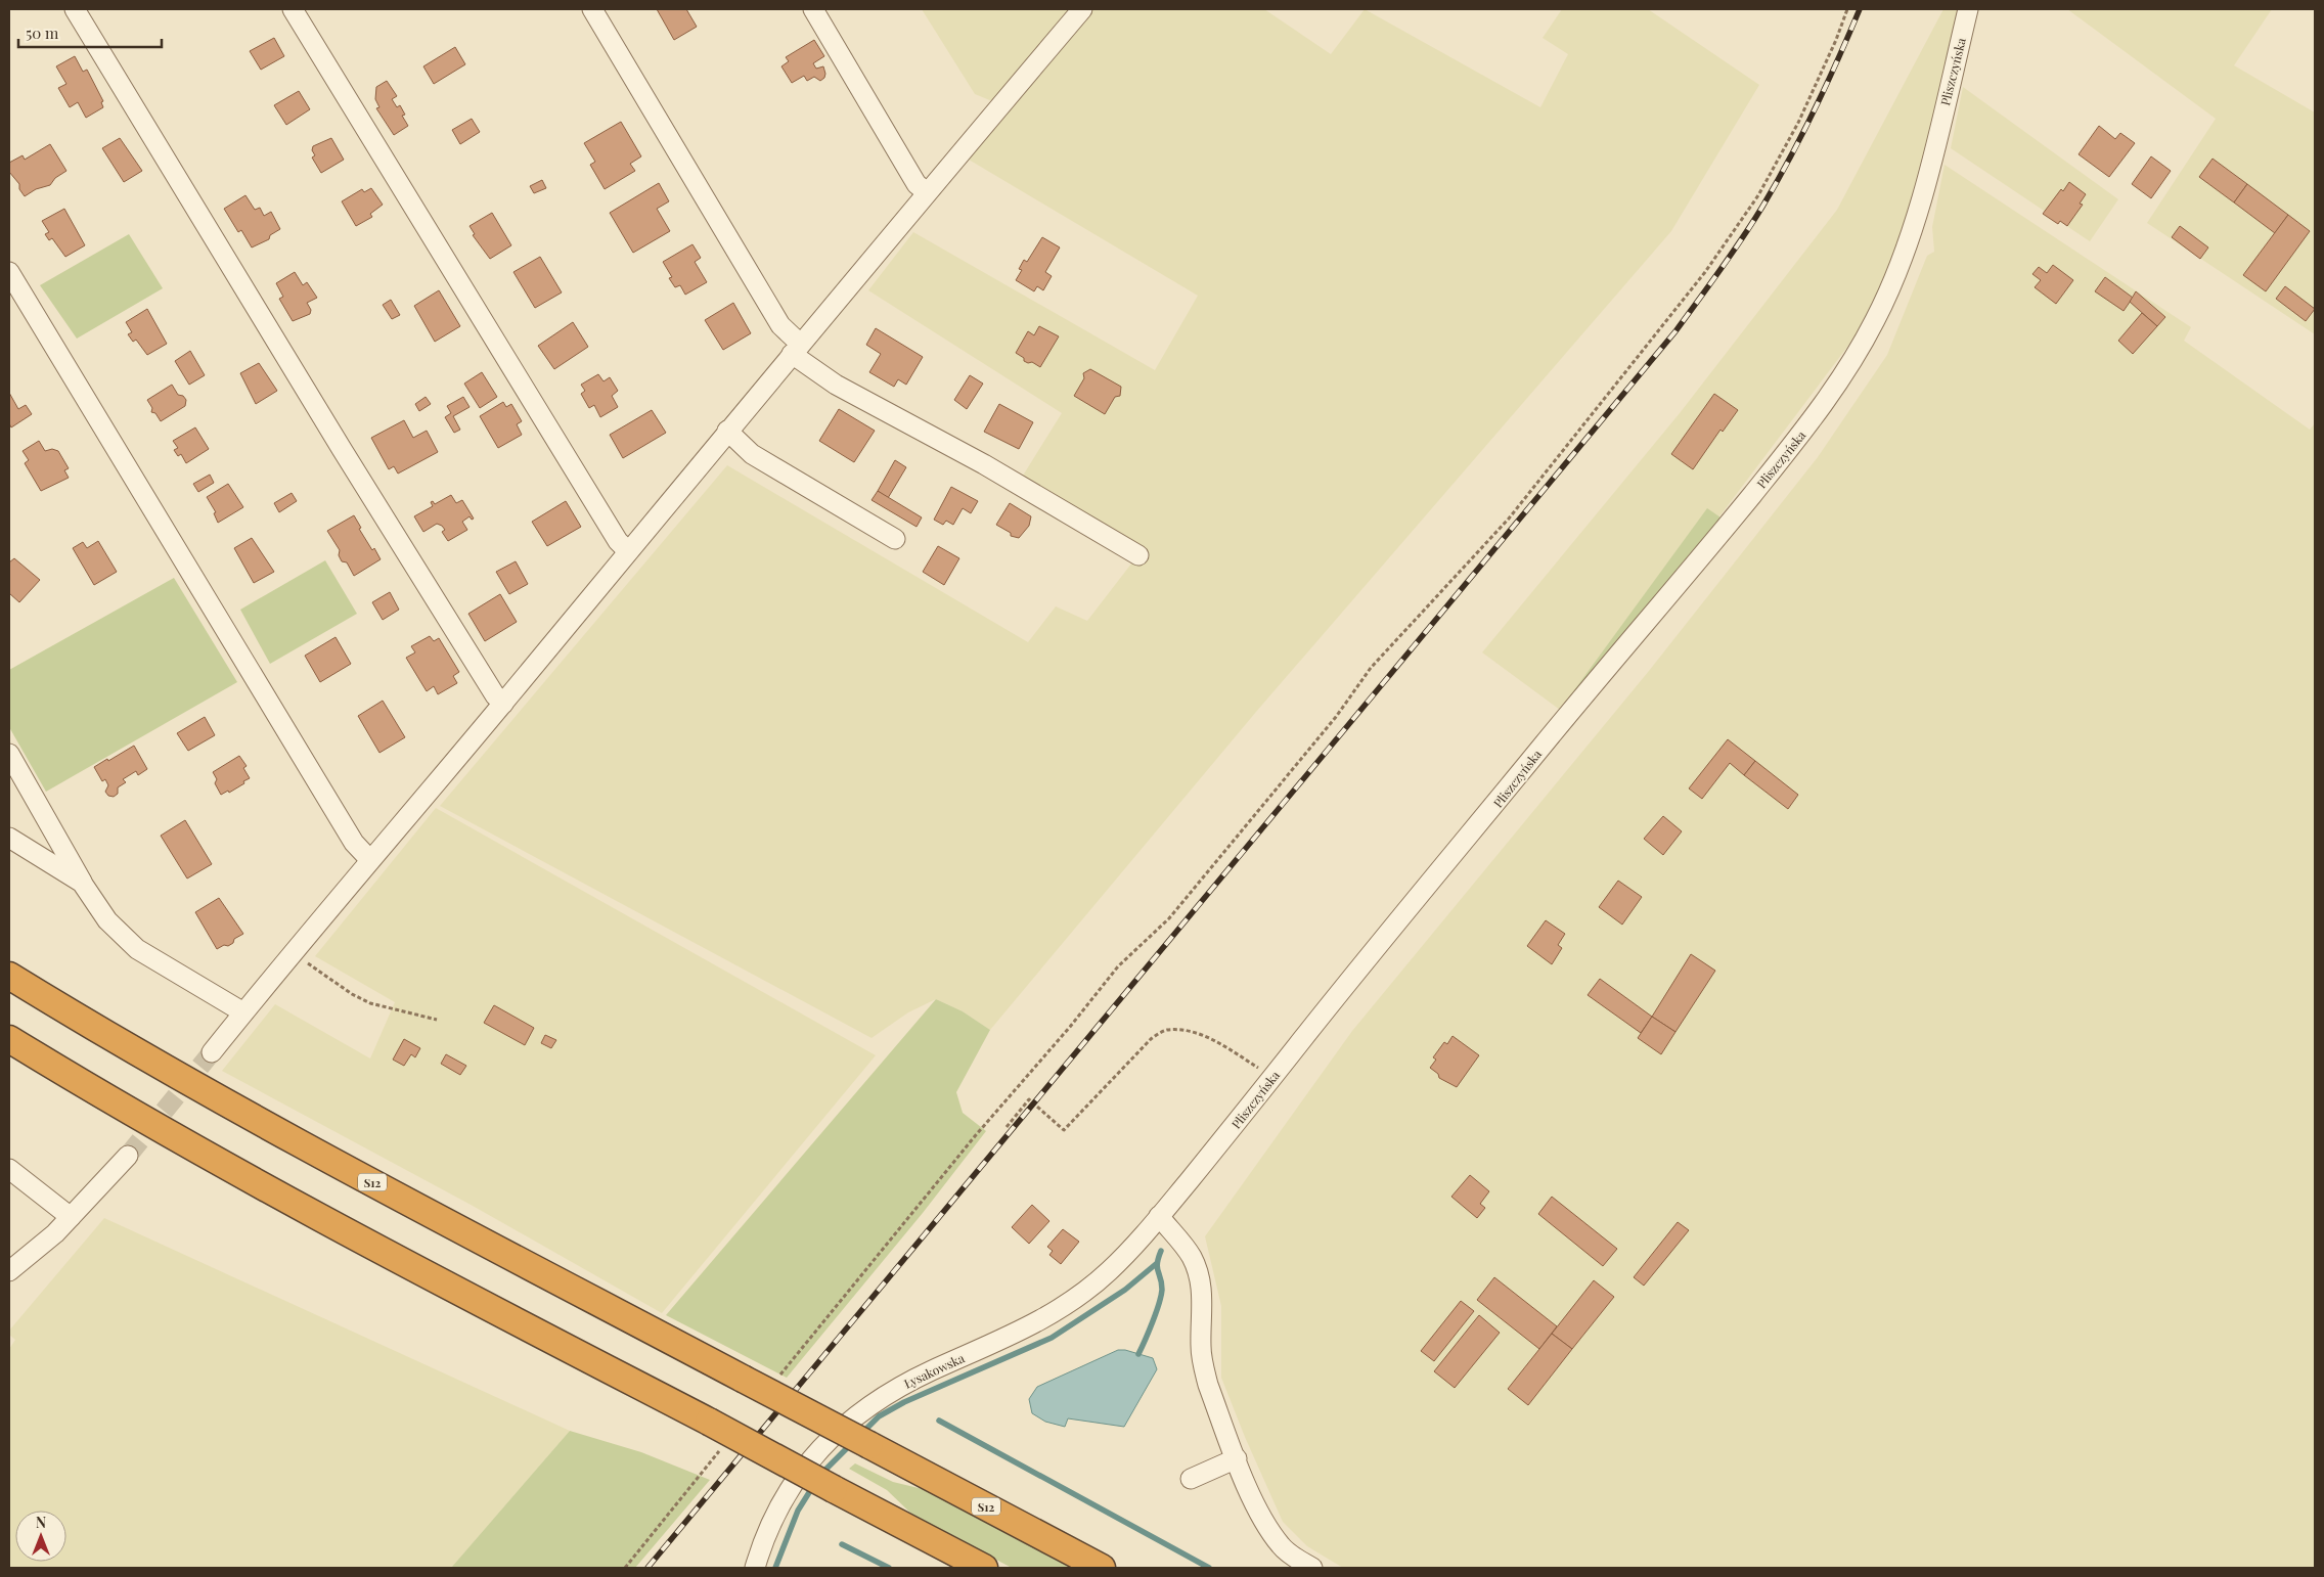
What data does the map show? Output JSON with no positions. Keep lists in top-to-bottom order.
{
  "streets": {
    "highway": ["S12"],
    "street": ["Pliszczyńska", "Łysakowska"]
  },
  "crossings": [
    ["Pliszczyńska", "Łysakowska"]
  ],
  "scale_bar": "50 m",
  "north": "top"
}
